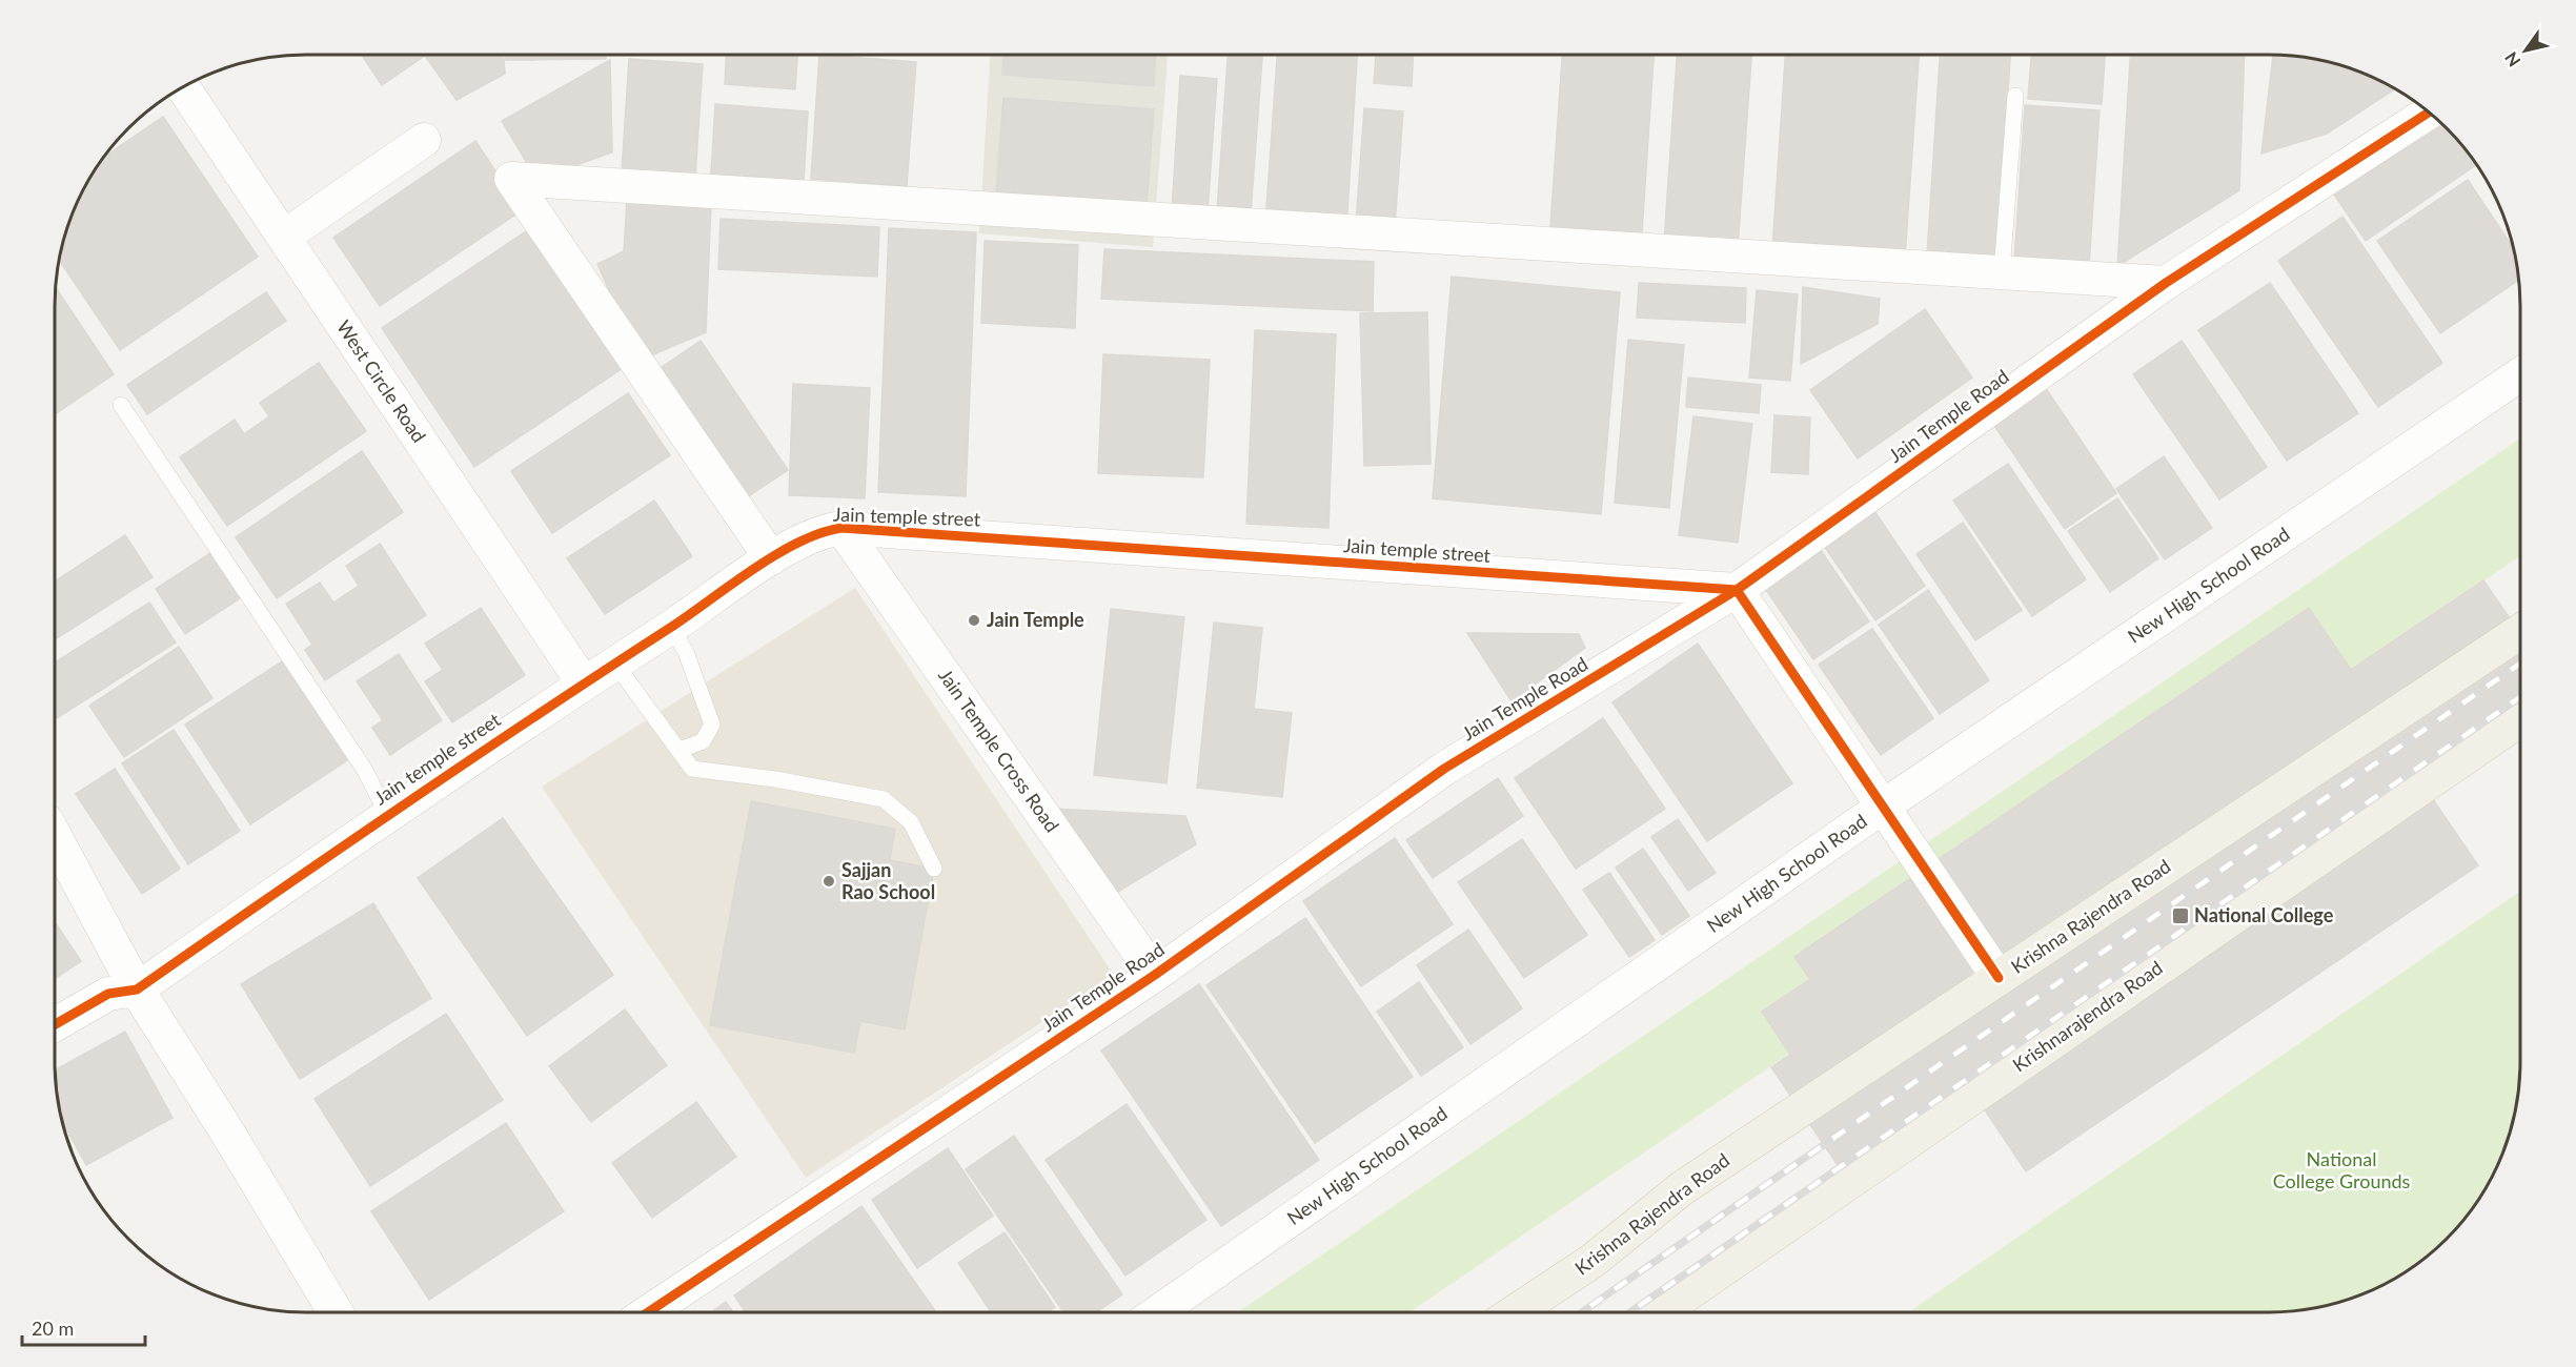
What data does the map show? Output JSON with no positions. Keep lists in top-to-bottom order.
{
  "streets": {
    "main road": ["Krishna Rajendra Road", "Krishnarajendra Road"],
    "street": [
      "West Circle Road",
      "Jain Temple Road",
      "Jain temple street",
      "New High School Road",
      "Jain Temple Cross Road"
    ]
  },
  "crossings": [
    ["West Circle Road", "Jain temple street"],
    ["Jain Temple Road", "Jain temple street"],
    ["Jain Temple Road", "Jain Temple Cross Road"],
    ["Jain temple street", "Jain Temple Cross Road"]
  ],
  "parks": ["National College Grounds"],
  "places": {
    "other": ["Jain Temple", "Sajjan Rao School"],
    "transit": ["National College"]
  },
  "scale_bar": "20 m",
  "north": "bottom left"
}
